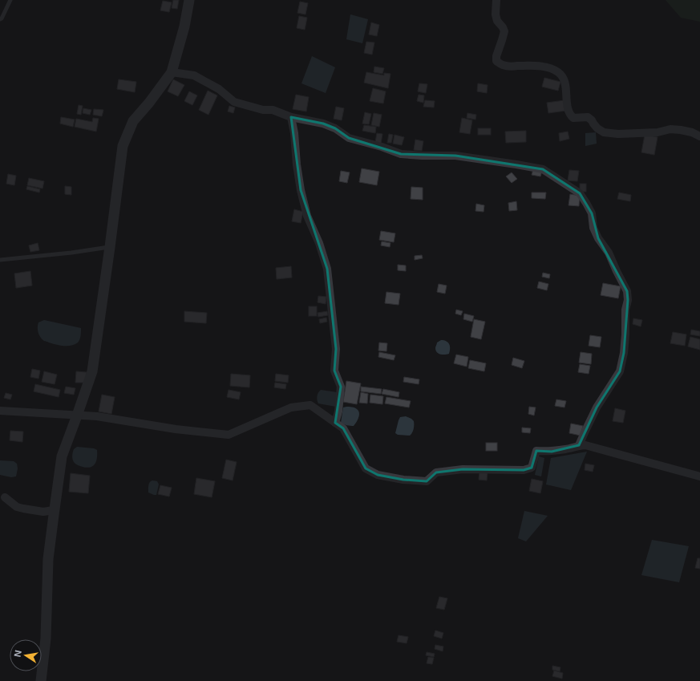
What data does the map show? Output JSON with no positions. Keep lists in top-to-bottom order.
{
  "north": "left"
}
